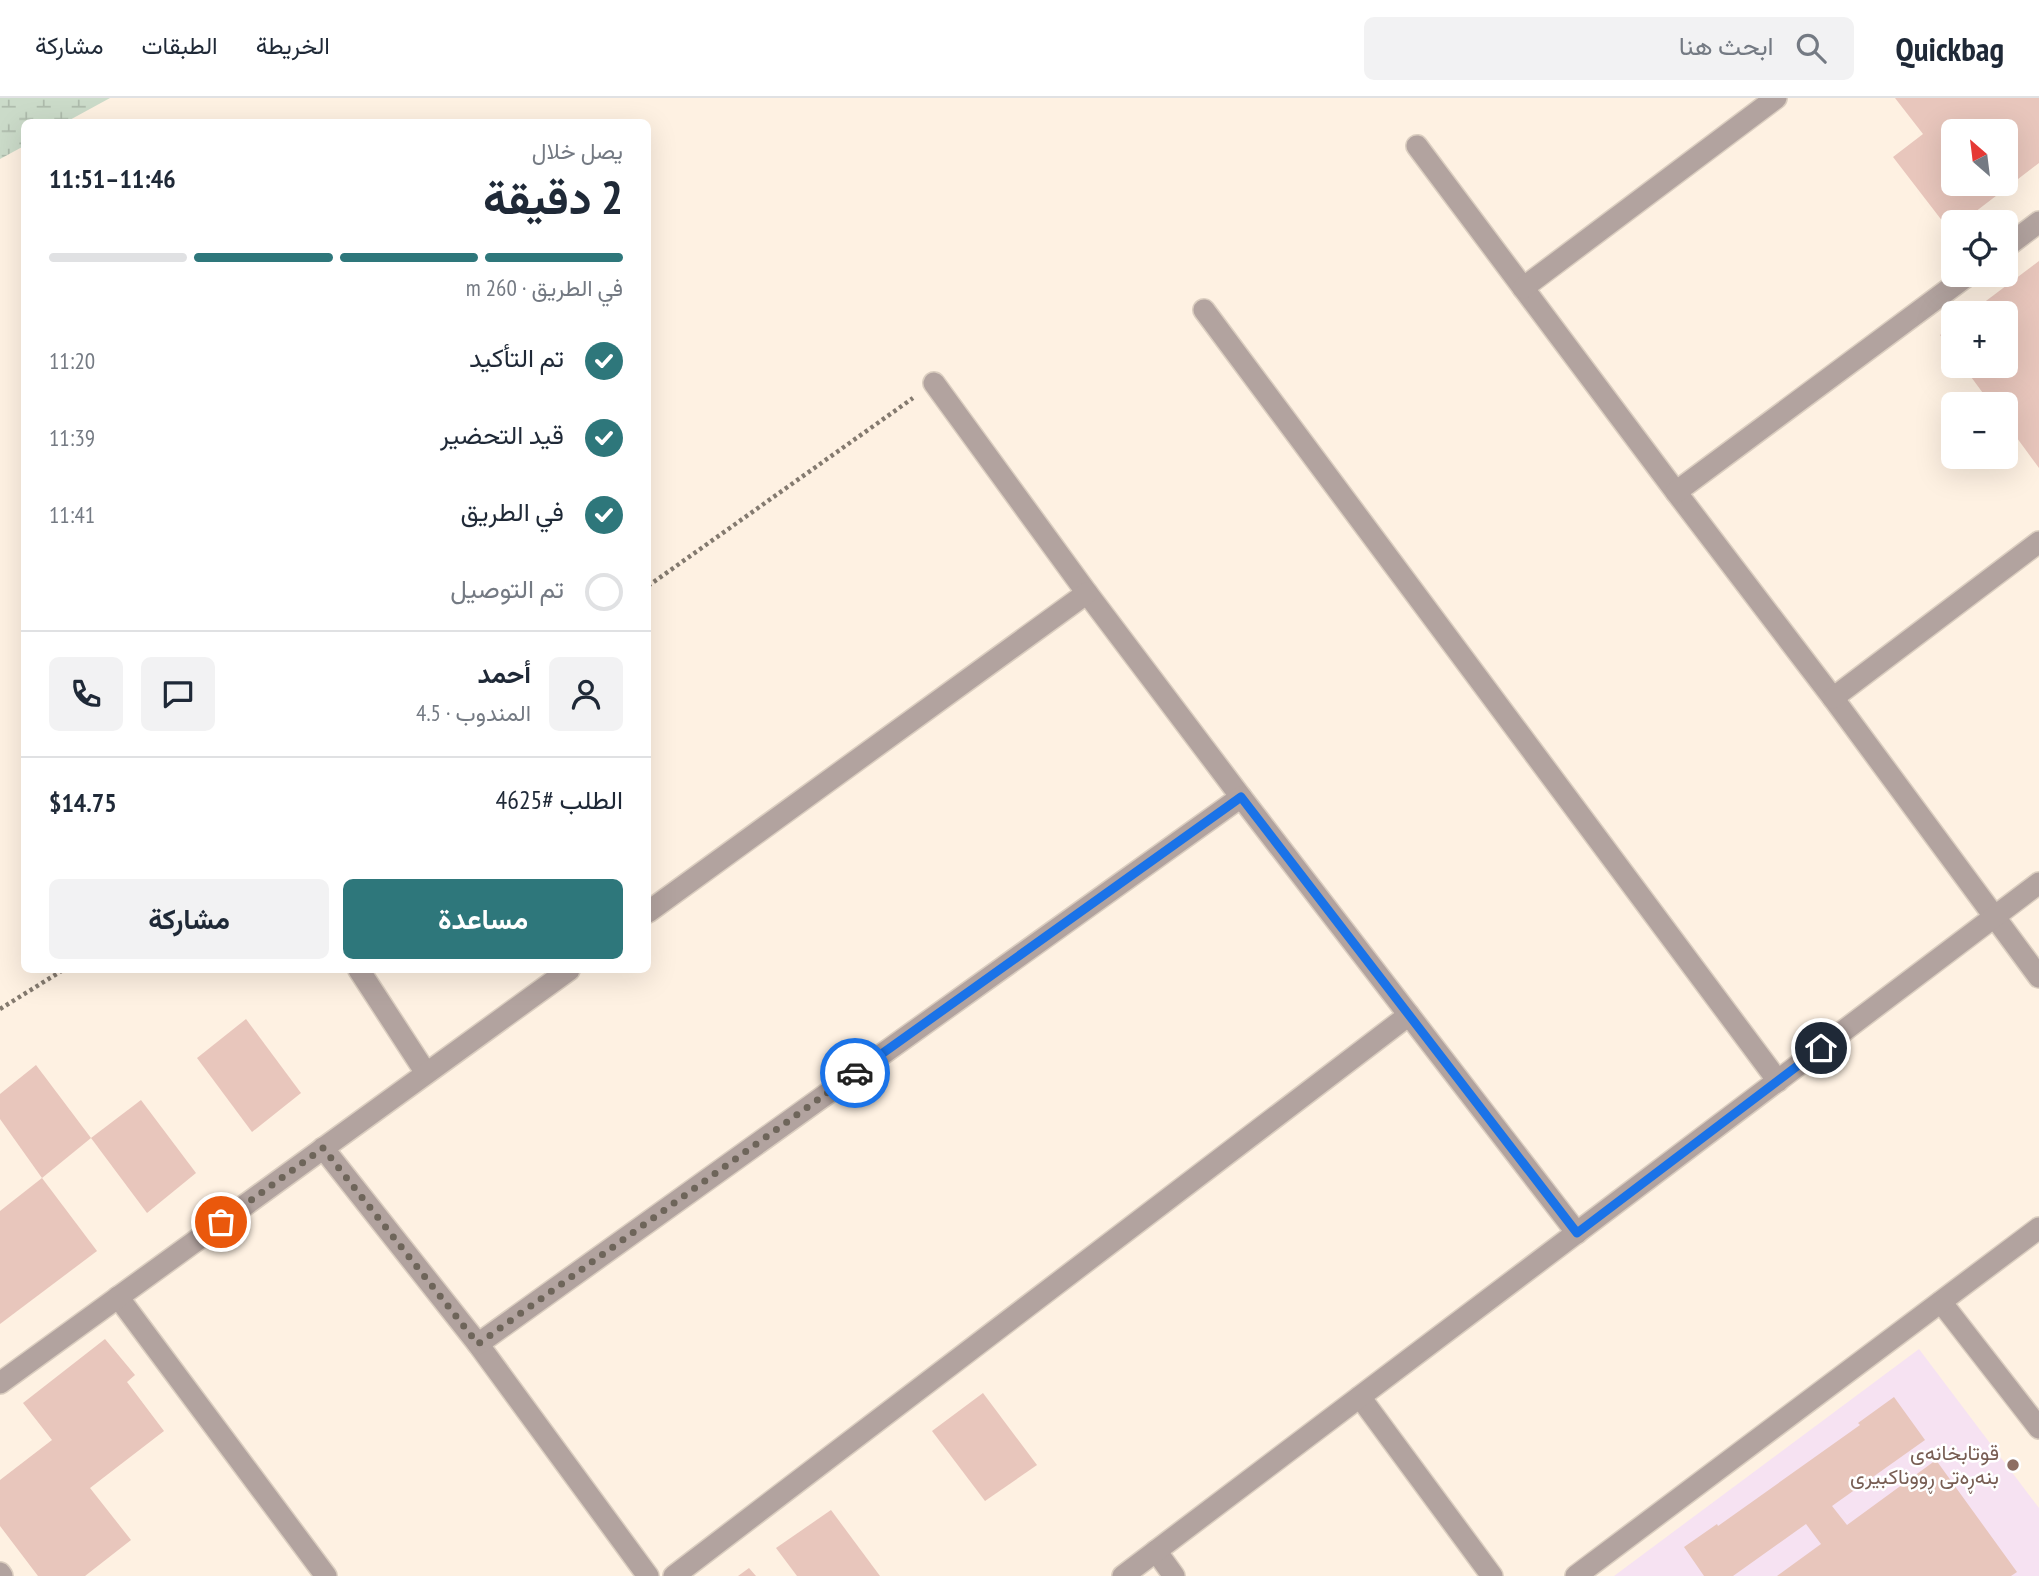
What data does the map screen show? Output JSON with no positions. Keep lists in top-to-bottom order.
{
  "places": ["قوتابخانەی بنەڕەتی ڕووناکبیری"],
  "north": "top left",
  "page": {
    "header": "Quickbag",
    "search": "ابحث هنا",
    "nav": ["الخريطة", "الطبقات", "مشاركة"],
    "map_buttons": ["+", "−"],
    "heading": ["2 دقيقة", "يصل خلال", "11:46–11:51"],
    "panel": [
      "أحمد",
      "المندوب · 4.5",
      "الطلب #4625",
      "$14.75"
    ],
    "bar": "في الطريق · 260 m",
    "list": [
      ["تم التأكيد", "11:20"],
      ["قيد التحضير", "11:39"],
      ["في الطريق", "11:41"],
      "تم التوصيل"
    ],
    "buttons": ["مساعدة", "مشاركة"]
  }
}
